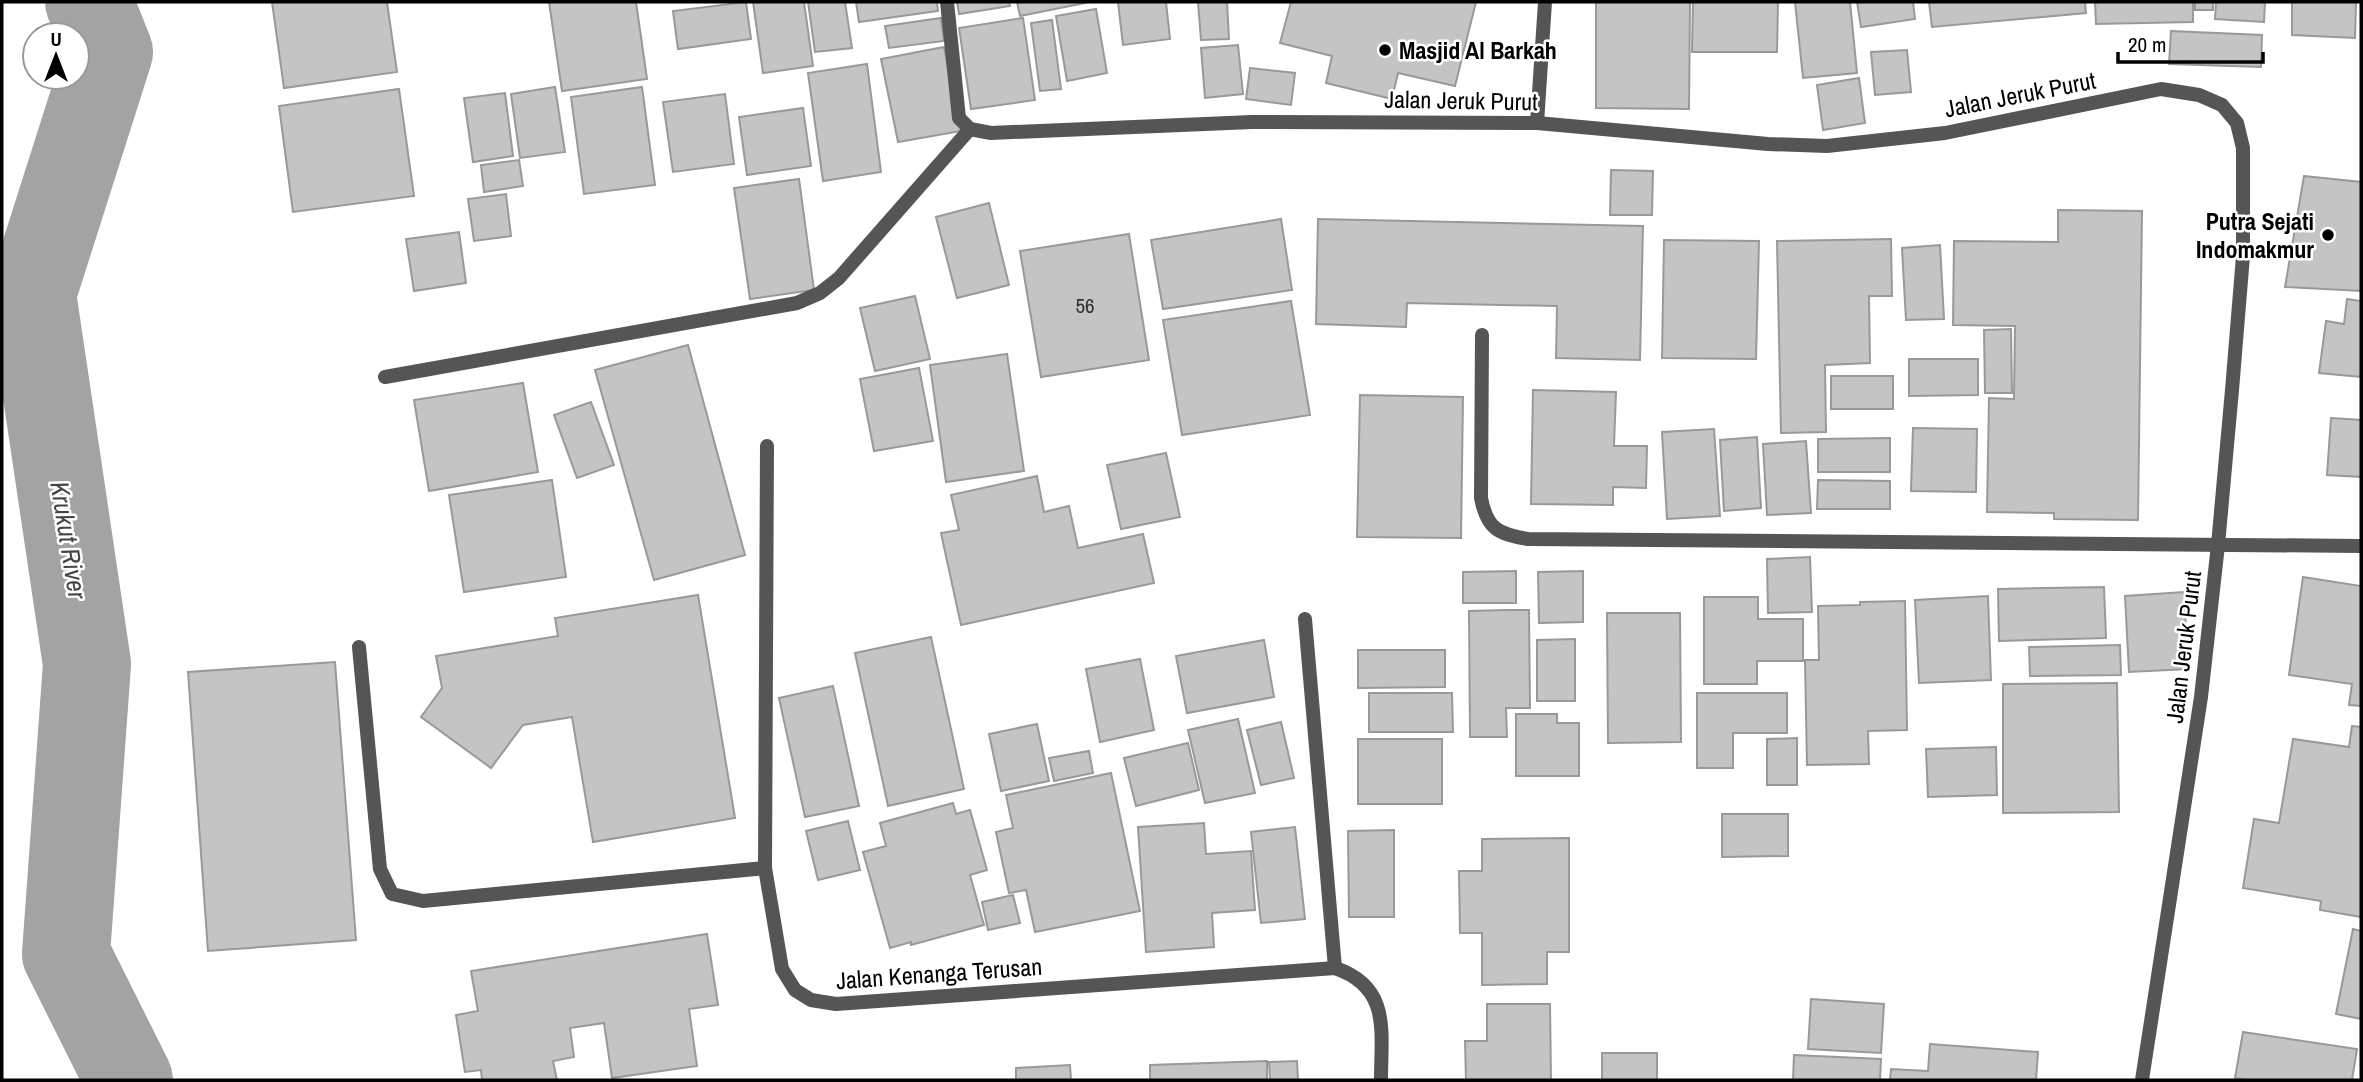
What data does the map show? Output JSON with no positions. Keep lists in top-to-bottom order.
{
  "streets": {
    "street": ["Jalan Jeruk Purut", "Jalan Kenanga Terusan"]
  },
  "water": ["Krukut River"],
  "places": ["Masjid Al Barkah", "Putra Sejati Indomakmur"],
  "house_numbers": ["56"],
  "scale_bar": "20 m",
  "north": "top"
}
